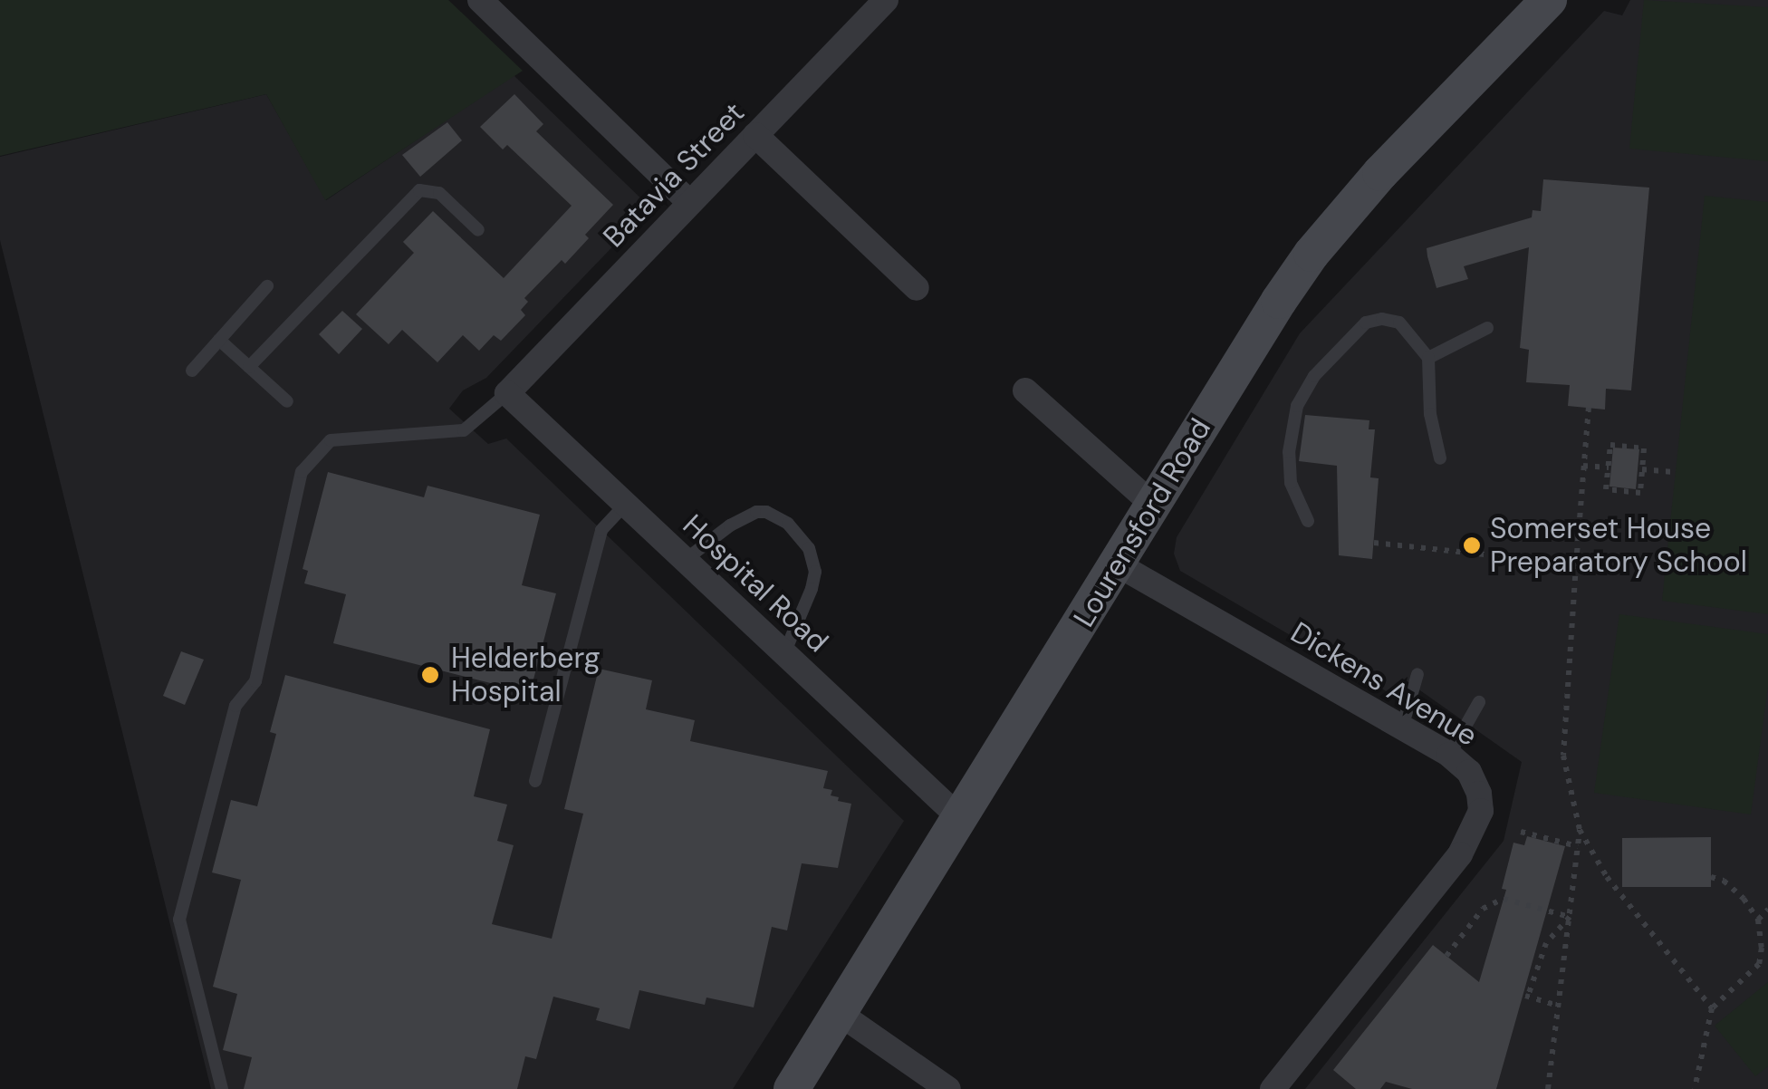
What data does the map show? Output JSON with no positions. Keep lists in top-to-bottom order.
{
  "streets": {
    "street": [
      "Batavia Street",
      "Lourensford Road",
      "Hospital Road",
      "Dickens Avenue"
    ]
  },
  "crossings": [
    ["Batavia Street", "Hospital Road"],
    ["Lourensford Road", "Hospital Road"],
    ["Lourensford Road", "Dickens Avenue"]
  ],
  "places": ["Somerset House Preparatory School", "Helderberg Hospital"]
}
